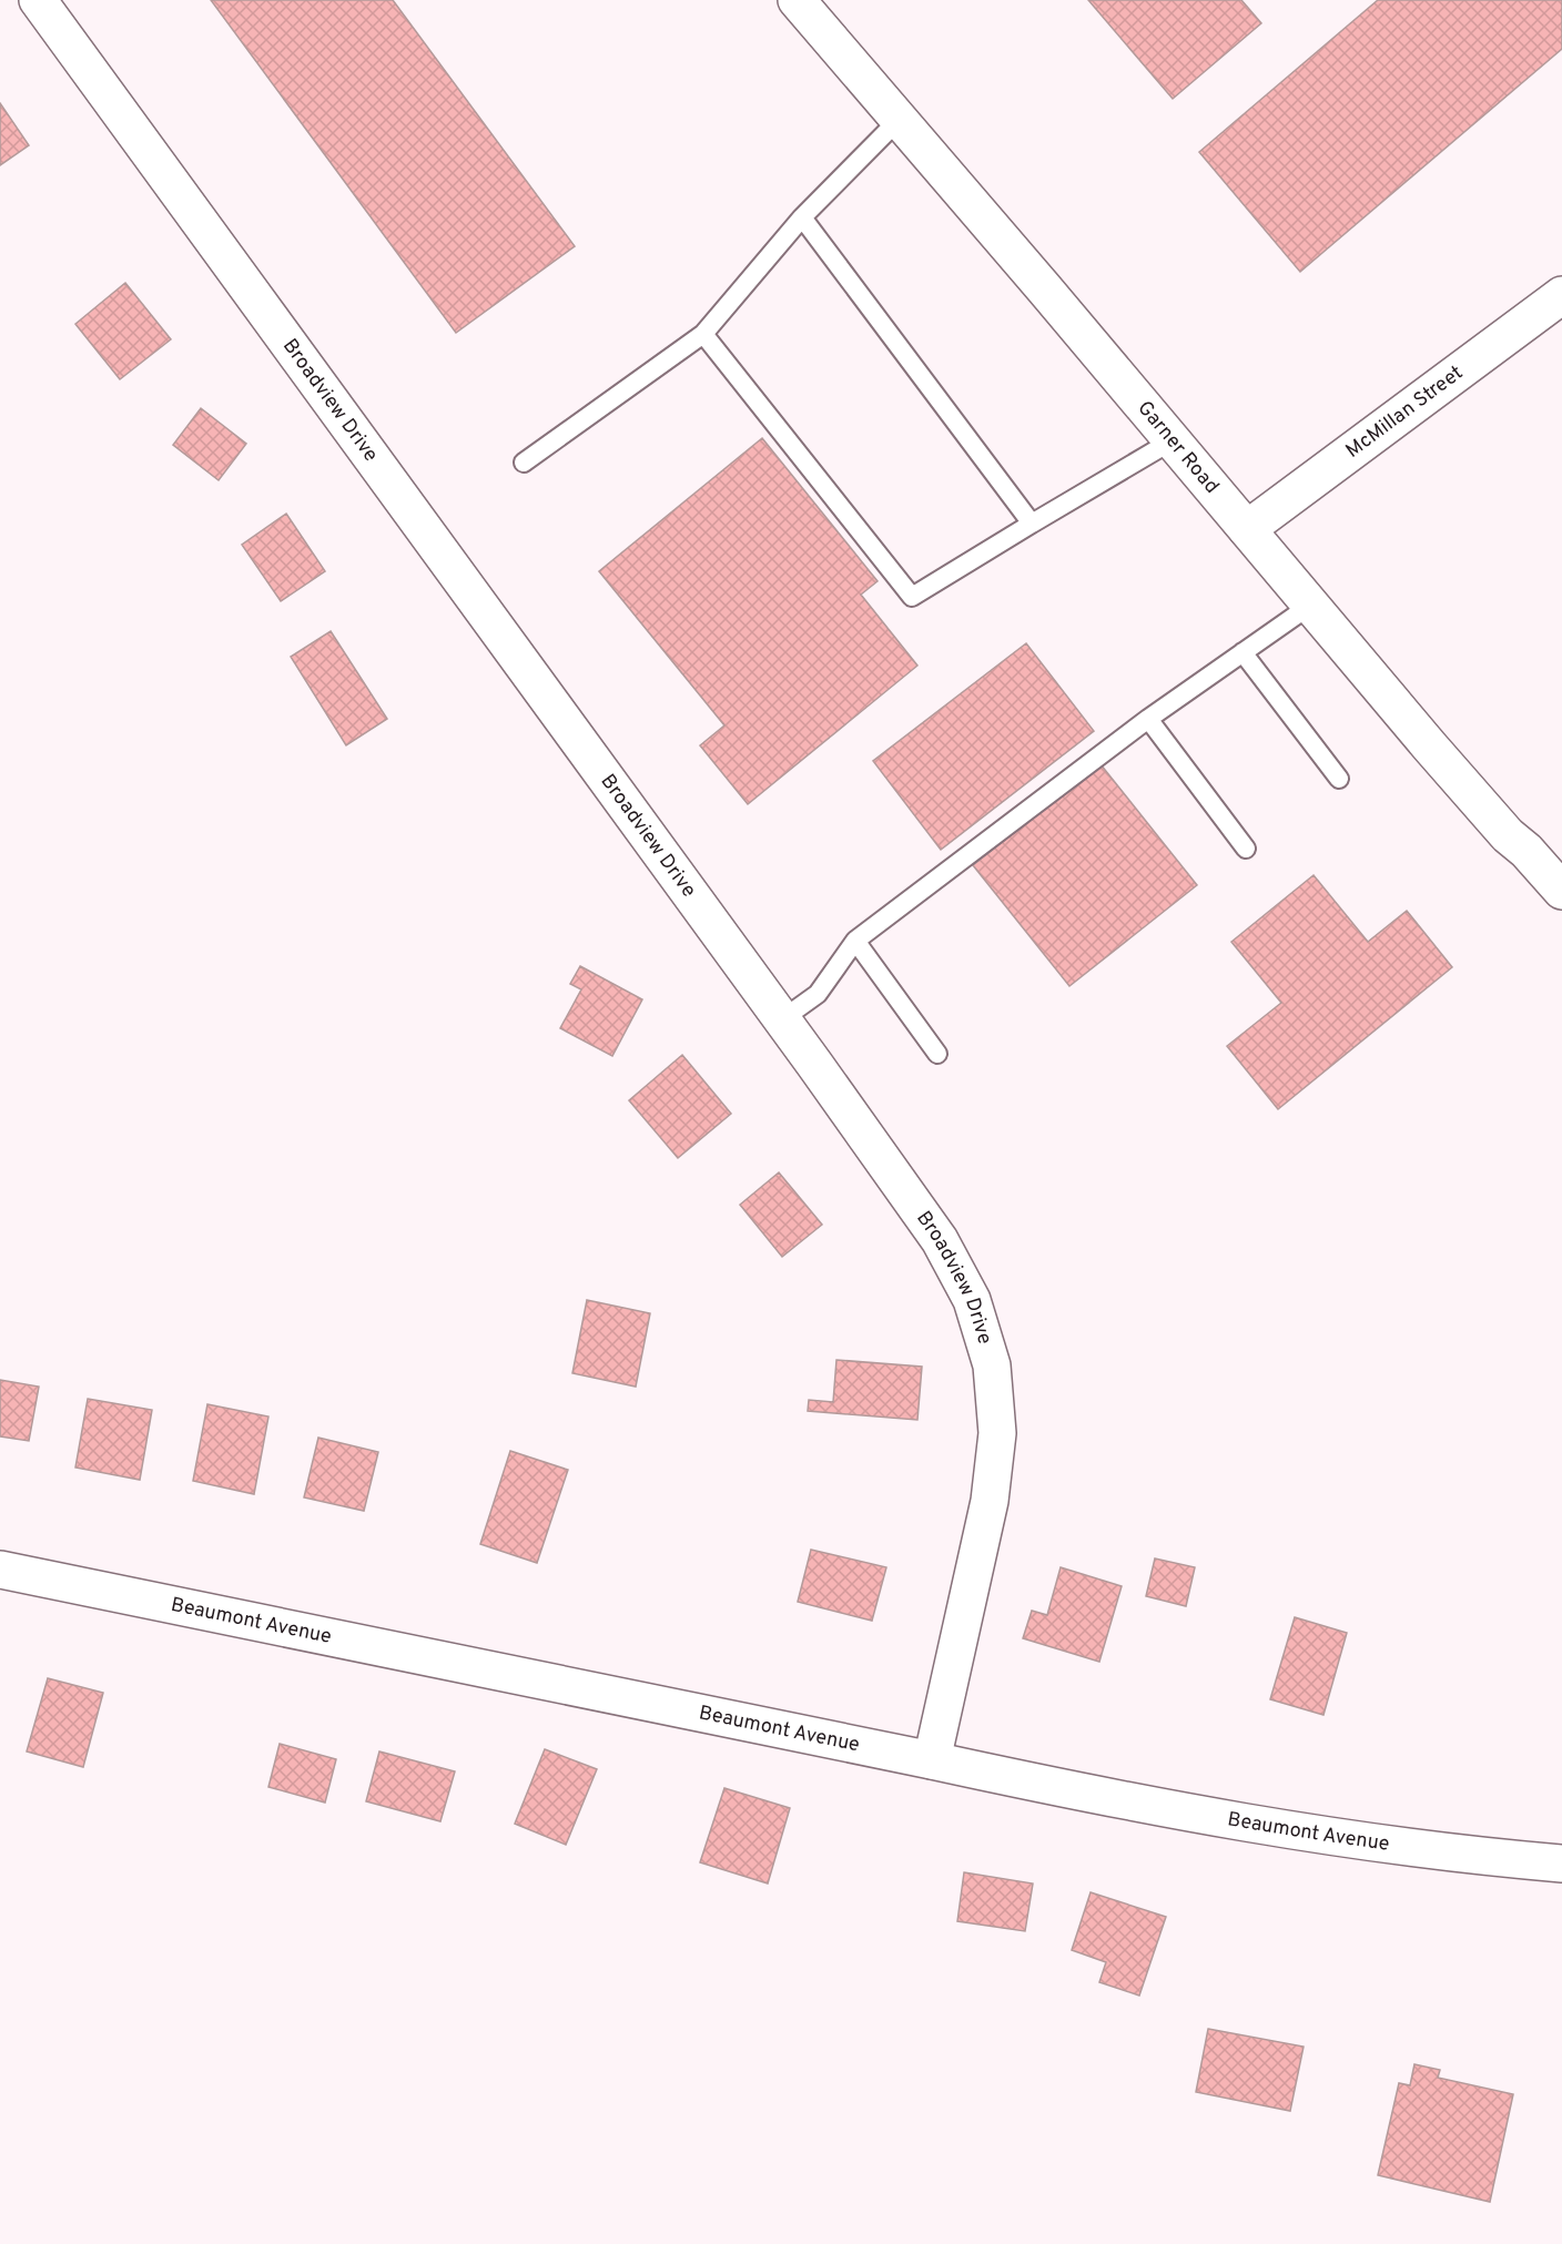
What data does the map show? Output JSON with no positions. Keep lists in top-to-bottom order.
{
  "streets": {
    "street": [
      "Broadview Drive",
      "McMillan Street",
      "Garner Road",
      "Beaumont Avenue"
    ]
  },
  "crossings": [
    ["Broadview Drive", "Beaumont Avenue"],
    ["McMillan Street", "Garner Road"]
  ]
}
